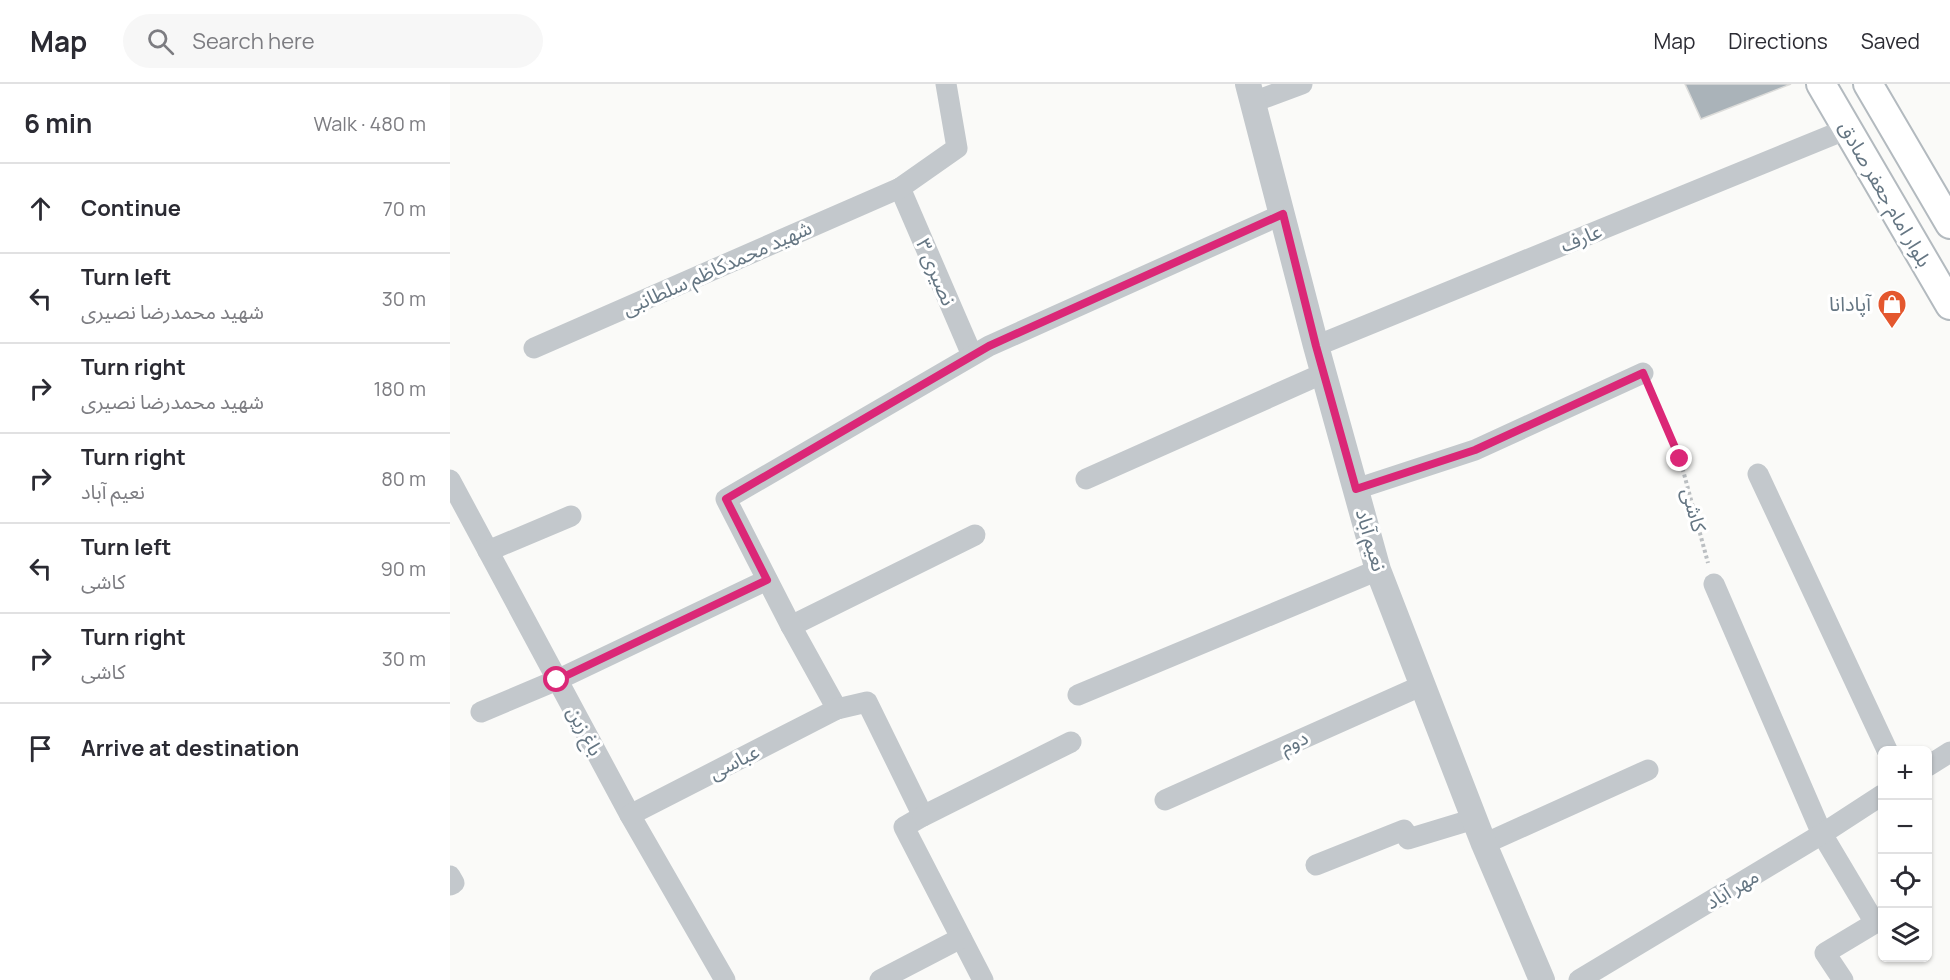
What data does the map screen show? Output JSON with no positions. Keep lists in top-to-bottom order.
{
  "streets": {
    "main road": ["بلوار امام جعفر صادق"],
    "street": [
      "عارف",
      "شهید محمدکاظم سلطانبی",
      "نصیری ۳",
      "نعیم آباد",
      "باغ زین",
      "دوم",
      "عباسی",
      "مهر آباد"
    ],
    "path": ["کاشی"]
  },
  "crossings": [
    ["بلوار امام جعفر صادق", "عارف"],
    ["عارف", "نعیم آباد"],
    ["شهید محمدکاظم سلطانبی", "نصیری ۳"],
    ["نعیم آباد", "دوم"],
    ["باغ زین", "عباسی"]
  ],
  "places": {
    "shop": ["آپادانا"]
  },
  "page": {
    "header": "Map",
    "search": "Search here",
    "nav": ["Map", "Directions", "Saved"],
    "heading": ["6 min", "Walk · 480 m"],
    "list": [
      ["Continue", "70 m"],
      ["Turn left", "شهید محمدرضا نصیری", "30 m"],
      ["Turn right", "شهید محمدرضا نصیری", "180 m"],
      ["Turn right", "نعیم آباد", "80 m"],
      ["Turn left", "کاشی", "90 m"],
      ["Turn right", "کاشی", "30 m"],
      "Arrive at destination"
    ],
    "map_buttons": ["+", "−"]
  }
}
